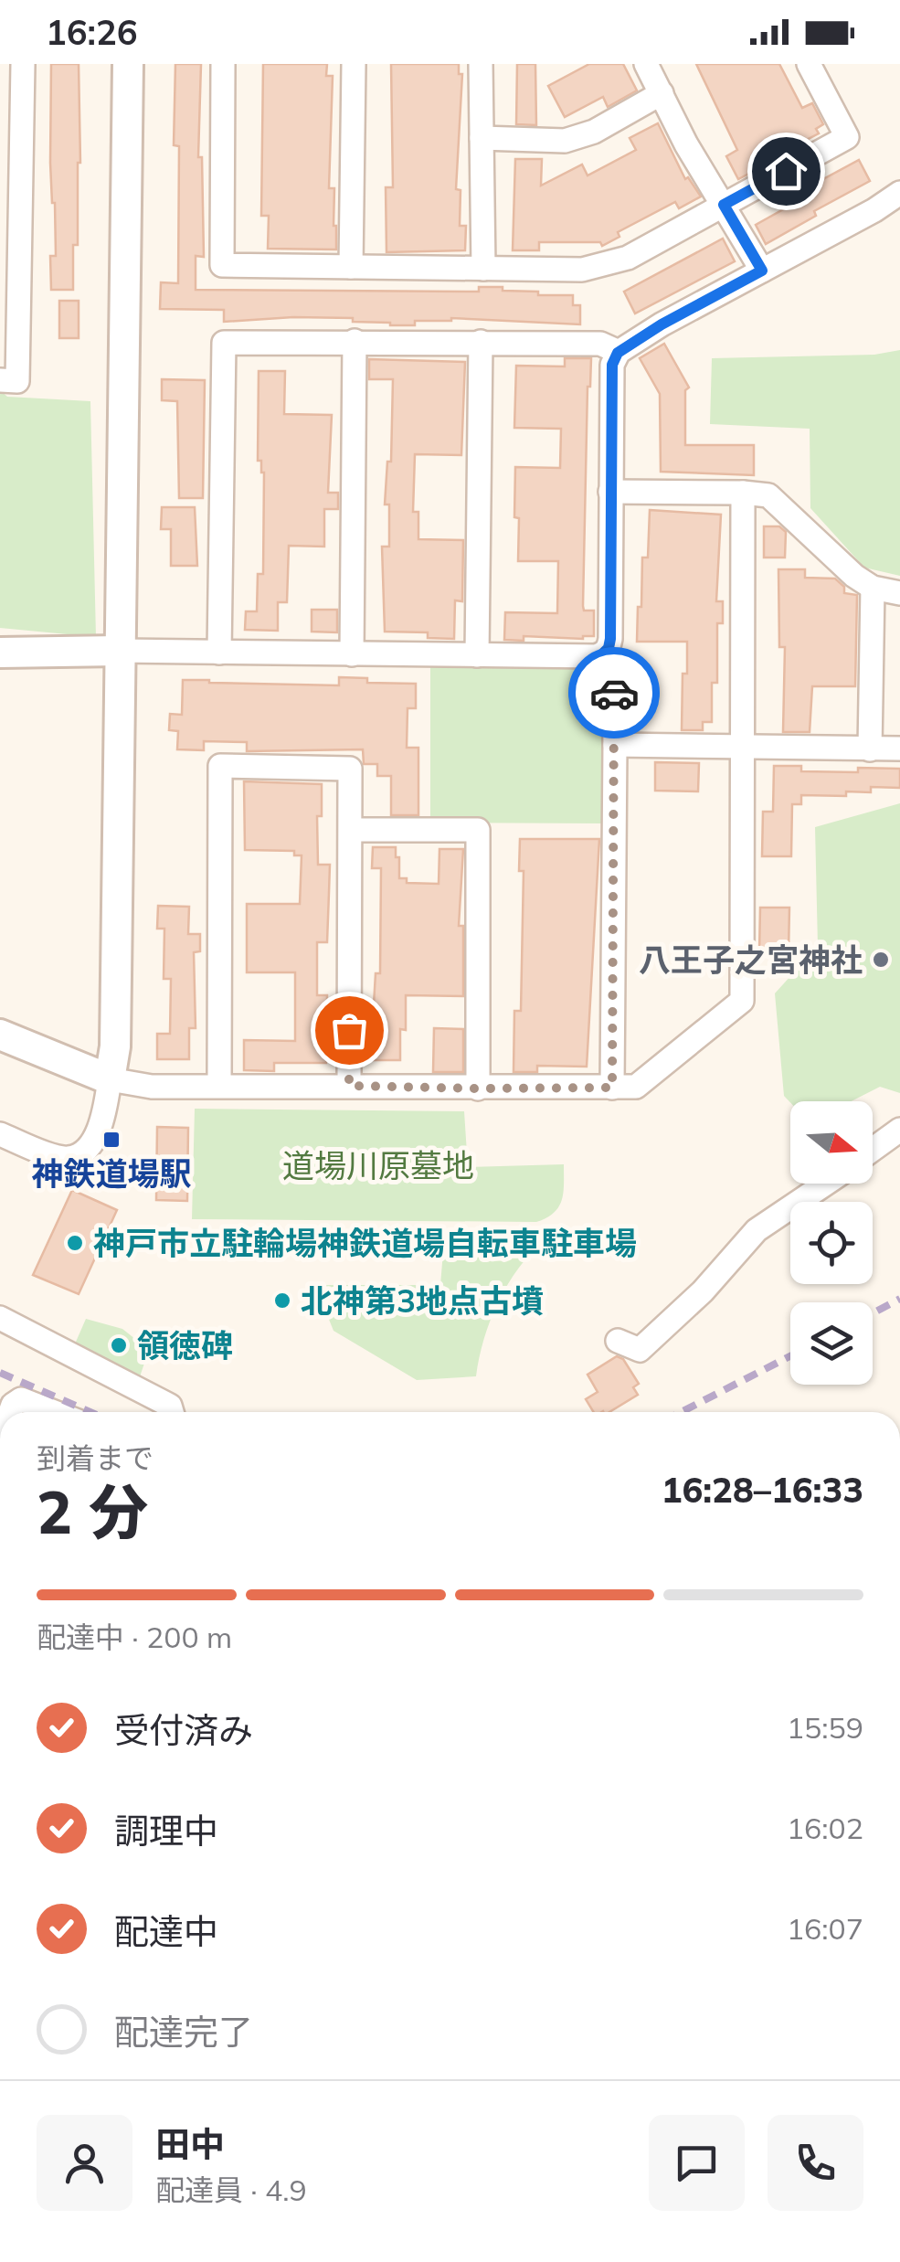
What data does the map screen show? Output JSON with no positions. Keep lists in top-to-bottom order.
{
  "parks": ["道場川原墓地"],
  "places": {
    "other": [
      "八王子之宮神社",
      "神戸市立駐輪場神鉄道場自転車駐車場",
      "北神第3地点古墳",
      "領徳碑"
    ],
    "transit": ["神鉄道場駅"]
  },
  "north": "right",
  "page": {
    "status": "16:26",
    "heading": ["2 分", "到着まで", "16:28–16:33"],
    "panel": ["田中", "配達員 · 4.9"],
    "bar": "配達中 · 200 m",
    "list": [
      ["受付済み", "15:59"],
      ["調理中", "16:02"],
      ["配達中", "16:07"],
      "配達完了"
    ]
  }
}
